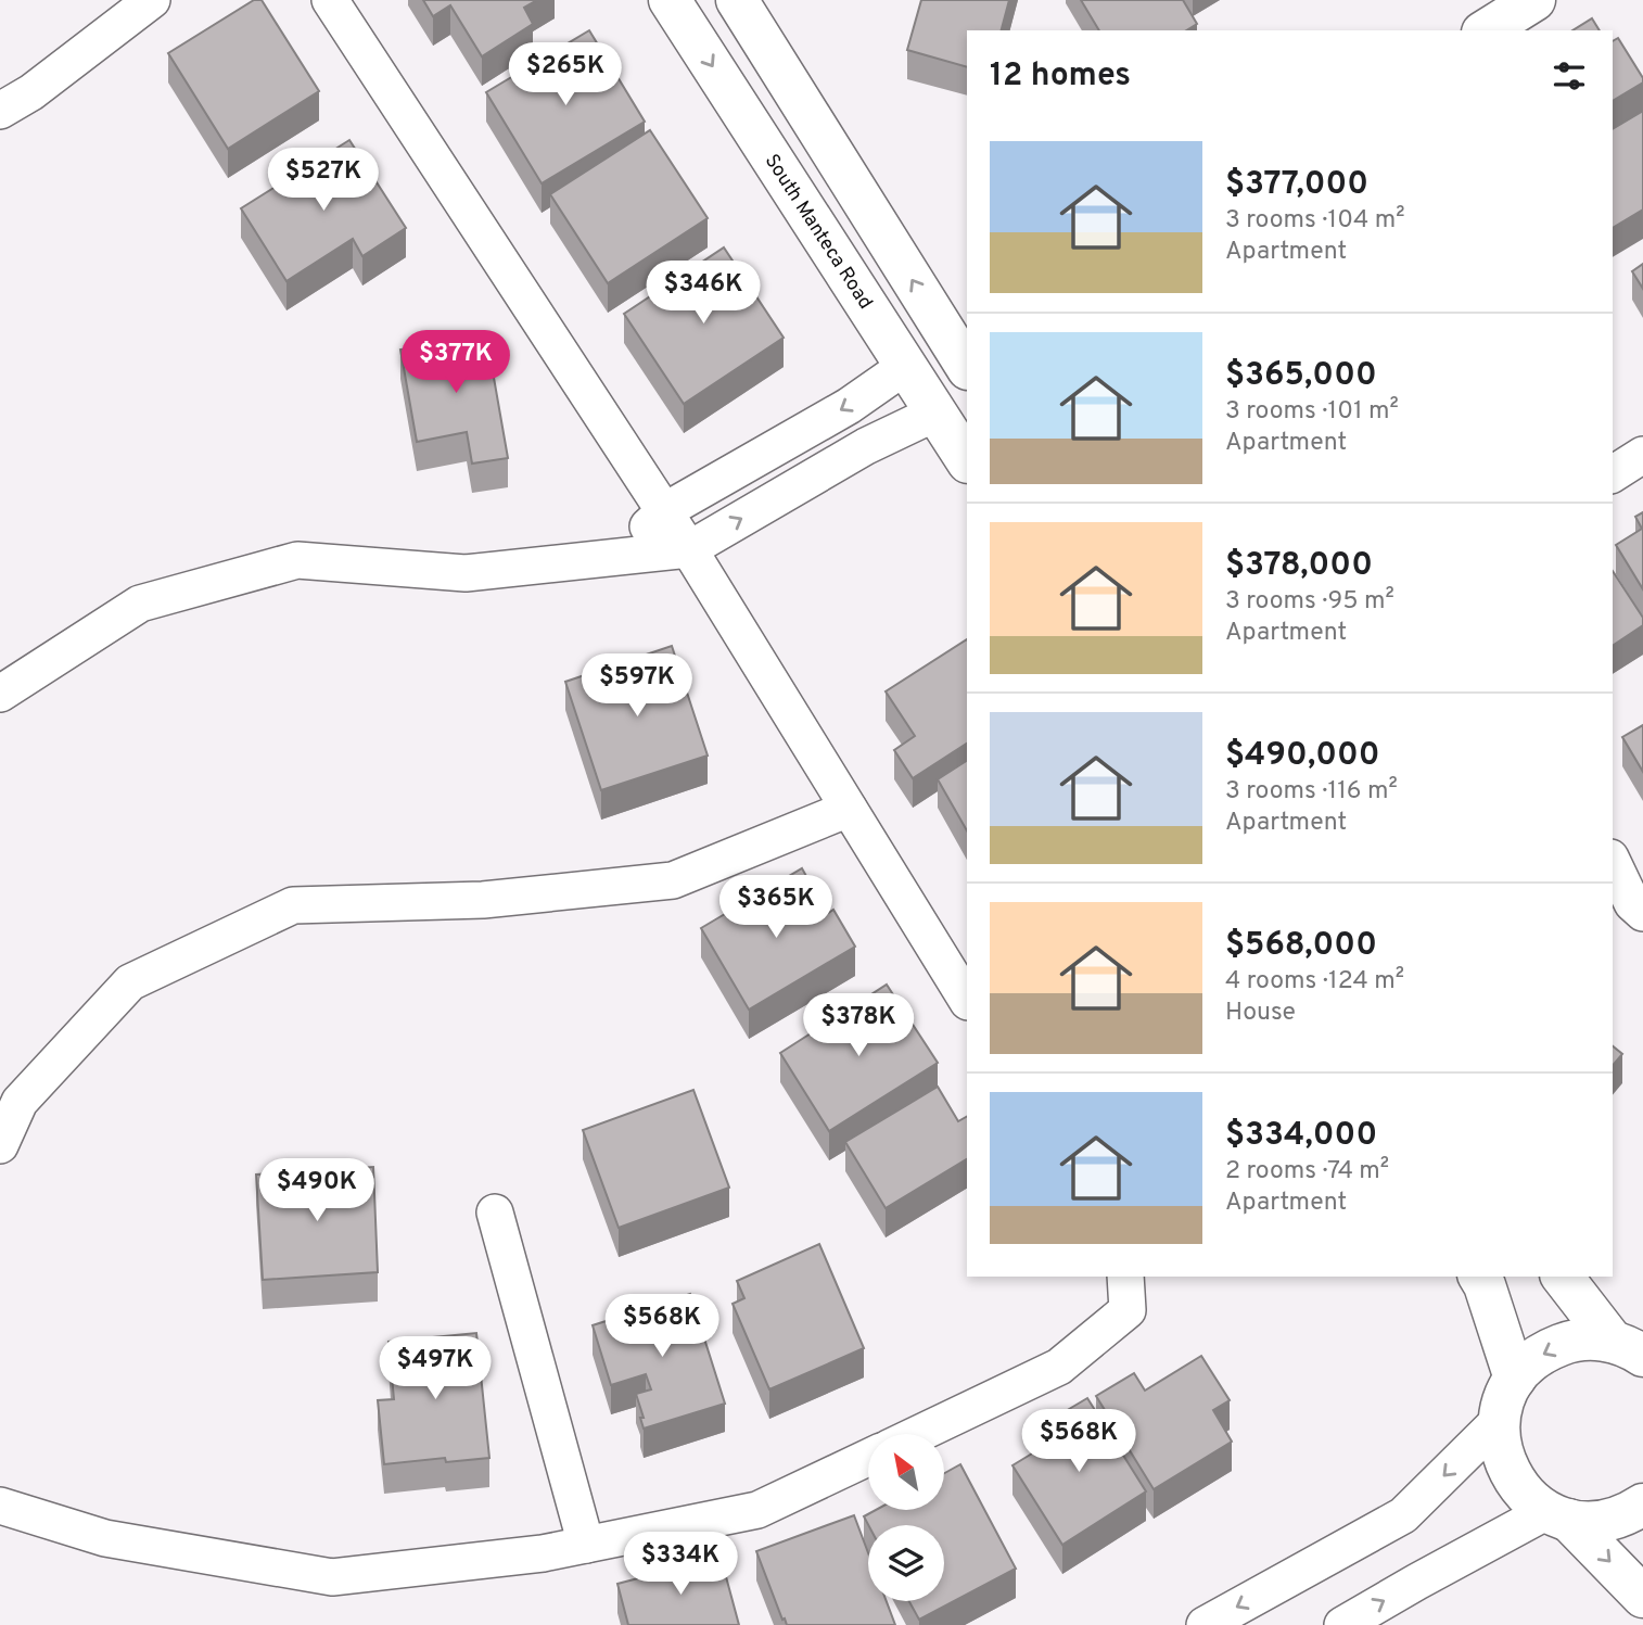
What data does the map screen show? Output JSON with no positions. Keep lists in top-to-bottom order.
{
  "streets": {
    "street": ["South Manteca Road"]
  },
  "north": "top left",
  "page": {
    "heading": "12 homes",
    "price": [
      "$265K",
      "$527K",
      "$346K",
      "$377K",
      "$597K",
      "$365K",
      "$378K",
      "$490K",
      "$568K",
      "$497K",
      "$568K",
      "$334K"
    ],
    "list": [
      {
        "name": "$377,000",
        "note": "3 rooms · 104 m² · Apartment"
      },
      {
        "name": "$365,000",
        "note": "3 rooms · 101 m² · Apartment"
      },
      {
        "name": "$378,000",
        "note": "3 rooms · 95 m² · Apartment"
      },
      {
        "name": "$490,000",
        "note": "3 rooms · 116 m² · Apartment"
      },
      {
        "name": "$568,000",
        "note": "4 rooms · 124 m² · House"
      },
      {
        "name": "$334,000",
        "note": "2 rooms · 74 m² · Apartment"
      }
    ]
  }
}
